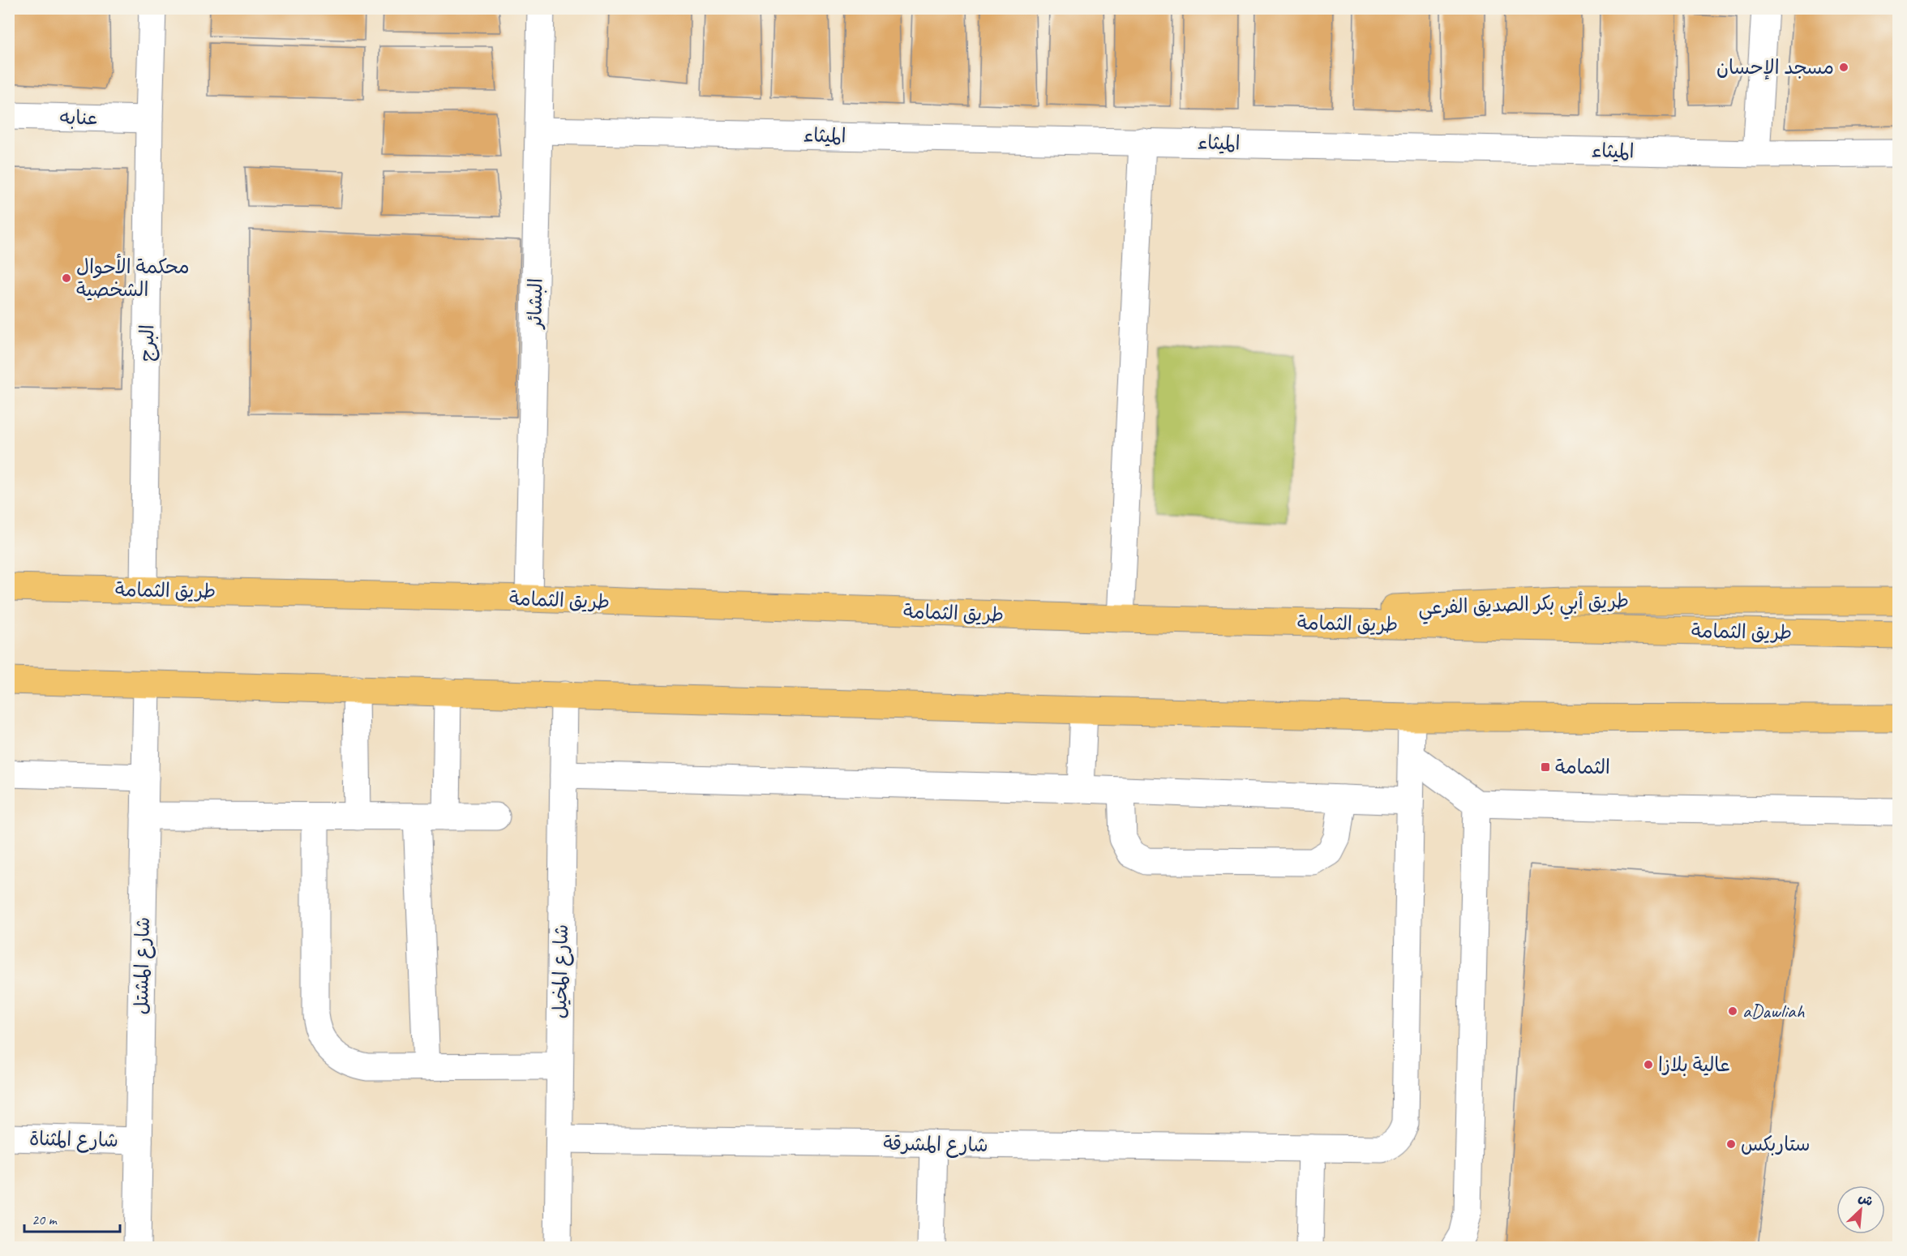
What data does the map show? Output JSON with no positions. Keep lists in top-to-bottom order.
{
  "streets": {
    "main road": ["طريق الثمامة", "طريق أبي بكر الصديق الفرعي"],
    "street": [
      "عنابه",
      "الميثاء",
      "البشائر",
      "البرج",
      "شارع المشتل",
      "شارع المخيل",
      "شارع المثناة",
      "شارع المشرقة"
    ]
  },
  "crossings": [
    ["عنابه", "البرج"],
    ["الميثاء", "البشائر"],
    ["البشائر", "طريق الثمامة"],
    ["البرج", "طريق الثمامة"],
    ["طريق الثمامة", "طريق أبي بكر الصديق الفرعي"],
    ["شارع المشتل", "شارع المثناة"],
    ["شارع المخيل", "شارع المشرقة"]
  ],
  "places": {
    "other": [
      "مسجد الإحسان",
      "محكمة الأحوال الشخصية",
      "aDawliah",
      "عالية بلازا",
      "ستاربكس"
    ],
    "transit": ["الثمامة"]
  },
  "scale_bar": "20 m",
  "north": "top right"
}
